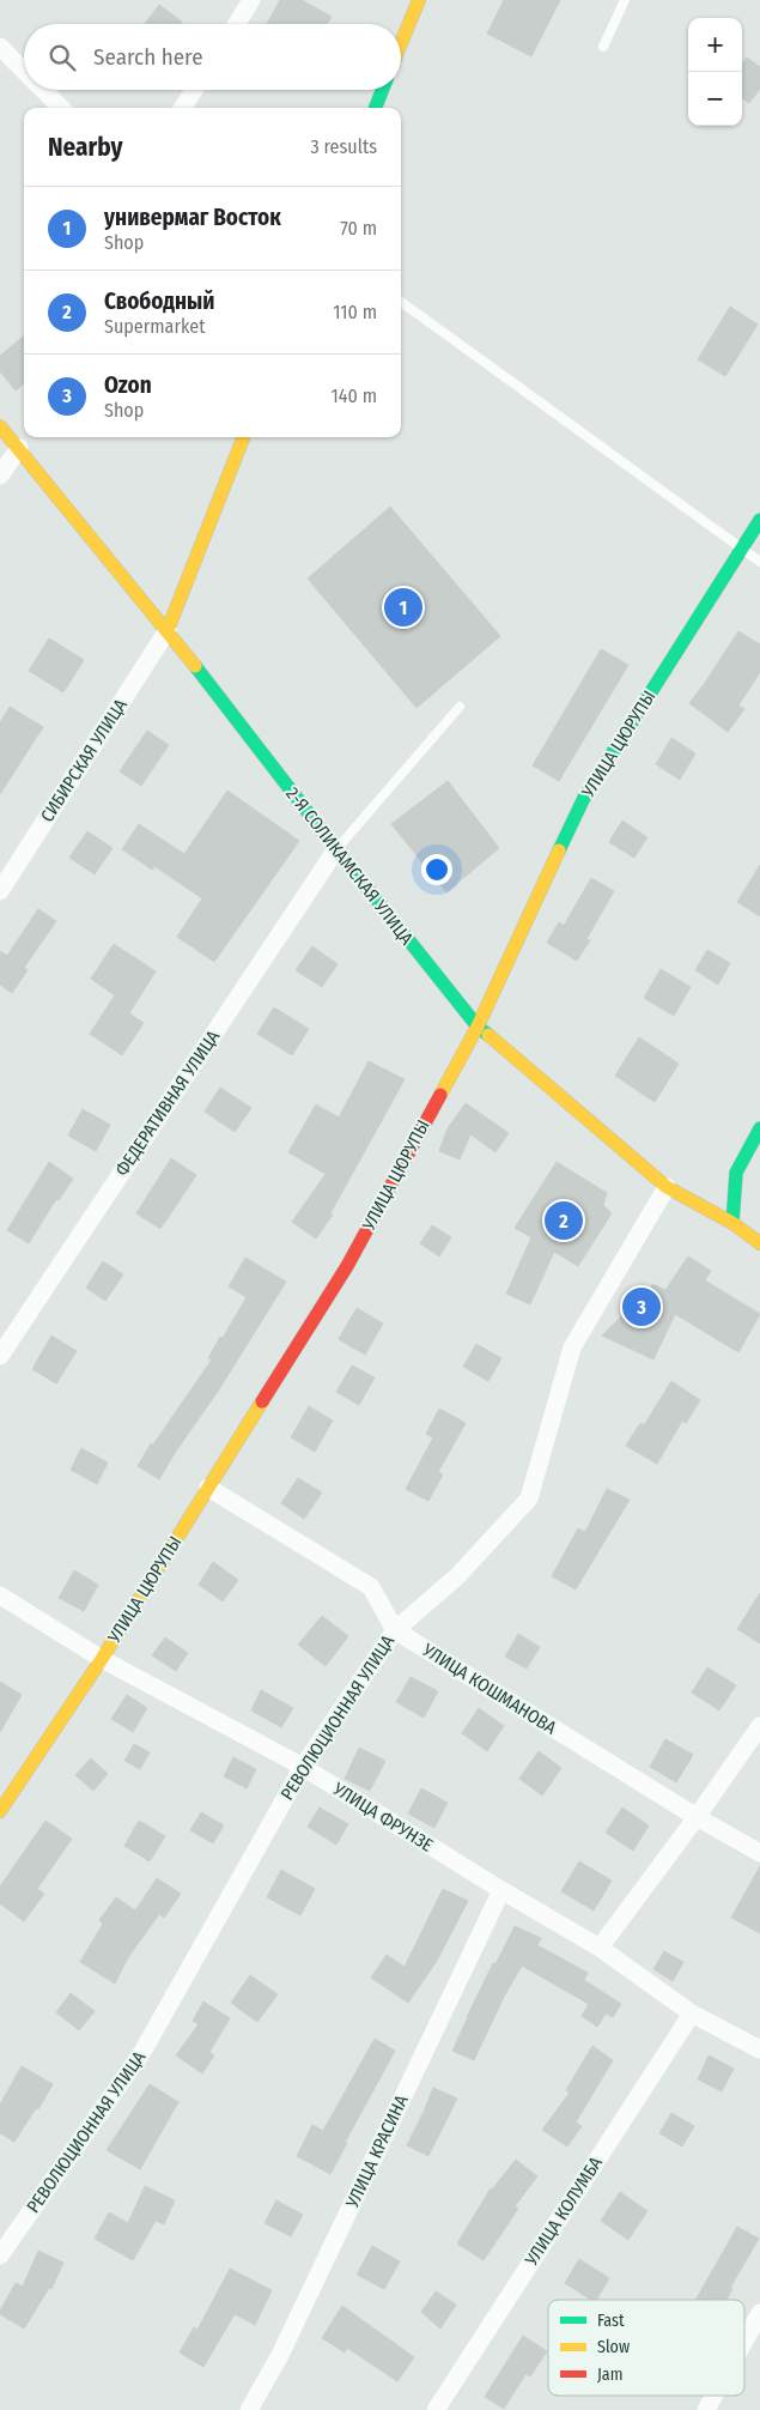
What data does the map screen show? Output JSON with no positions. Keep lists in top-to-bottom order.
{
  "streets": {
    "street": [
      "УЛИЦА ЦЮРУПЫ",
      "СИБИРСКАЯ УЛИЦА",
      "2-Я СОЛИКАМСКАЯ УЛИЦА",
      "ФЕДЕРАТИВНАЯ УЛИЦА",
      "УЛИЦА КОШМАНОВА",
      "РЕВОЛЮЦИОННАЯ УЛИЦА",
      "УЛИЦА ФРУНЗЕ",
      "УЛИЦА КРАСИНА",
      "УЛИЦА КОЛУМБА"
    ]
  },
  "crossings": [
    ["УЛИЦА ЦЮРУПЫ", "2-Я СОЛИКАМСКАЯ УЛИЦА"],
    ["УЛИЦА ЦЮРУПЫ", "УЛИЦА КОШМАНОВА"],
    ["УЛИЦА ЦЮРУПЫ", "УЛИЦА ФРУНЗЕ"],
    ["СИБИРСКАЯ УЛИЦА", "2-Я СОЛИКАМСКАЯ УЛИЦА"],
    ["2-Я СОЛИКАМСКАЯ УЛИЦА", "ФЕДЕРАТИВНАЯ УЛИЦА"],
    ["2-Я СОЛИКАМСКАЯ УЛИЦА", "РЕВОЛЮЦИОННАЯ УЛИЦА"],
    ["УЛИЦА КОШМАНОВА", "РЕВОЛЮЦИОННАЯ УЛИЦА"],
    ["РЕВОЛЮЦИОННАЯ УЛИЦА", "УЛИЦА ФРУНЗЕ"],
    ["УЛИЦА ФРУНЗЕ", "УЛИЦА КРАСИНА"],
    ["УЛИЦА ФРУНЗЕ", "УЛИЦА КОЛУМБА"]
  ],
  "legend": ["Fast", "Slow", "Jam"],
  "page": {
    "map_buttons": ["+", "−"],
    "search": "Search here",
    "heading": ["Nearby", "3 results"],
    "list": [
      {
        "mark": "1",
        "name": "универмаг Восток",
        "note": "Shop",
        "value": "70 m"
      },
      {
        "mark": "2",
        "name": "Свободный",
        "note": "Supermarket",
        "value": "110 m"
      },
      {
        "mark": "3",
        "name": "Ozon",
        "note": "Shop",
        "value": "140 m"
      }
    ],
    "pins": ["1", "2", "3"]
  }
}
